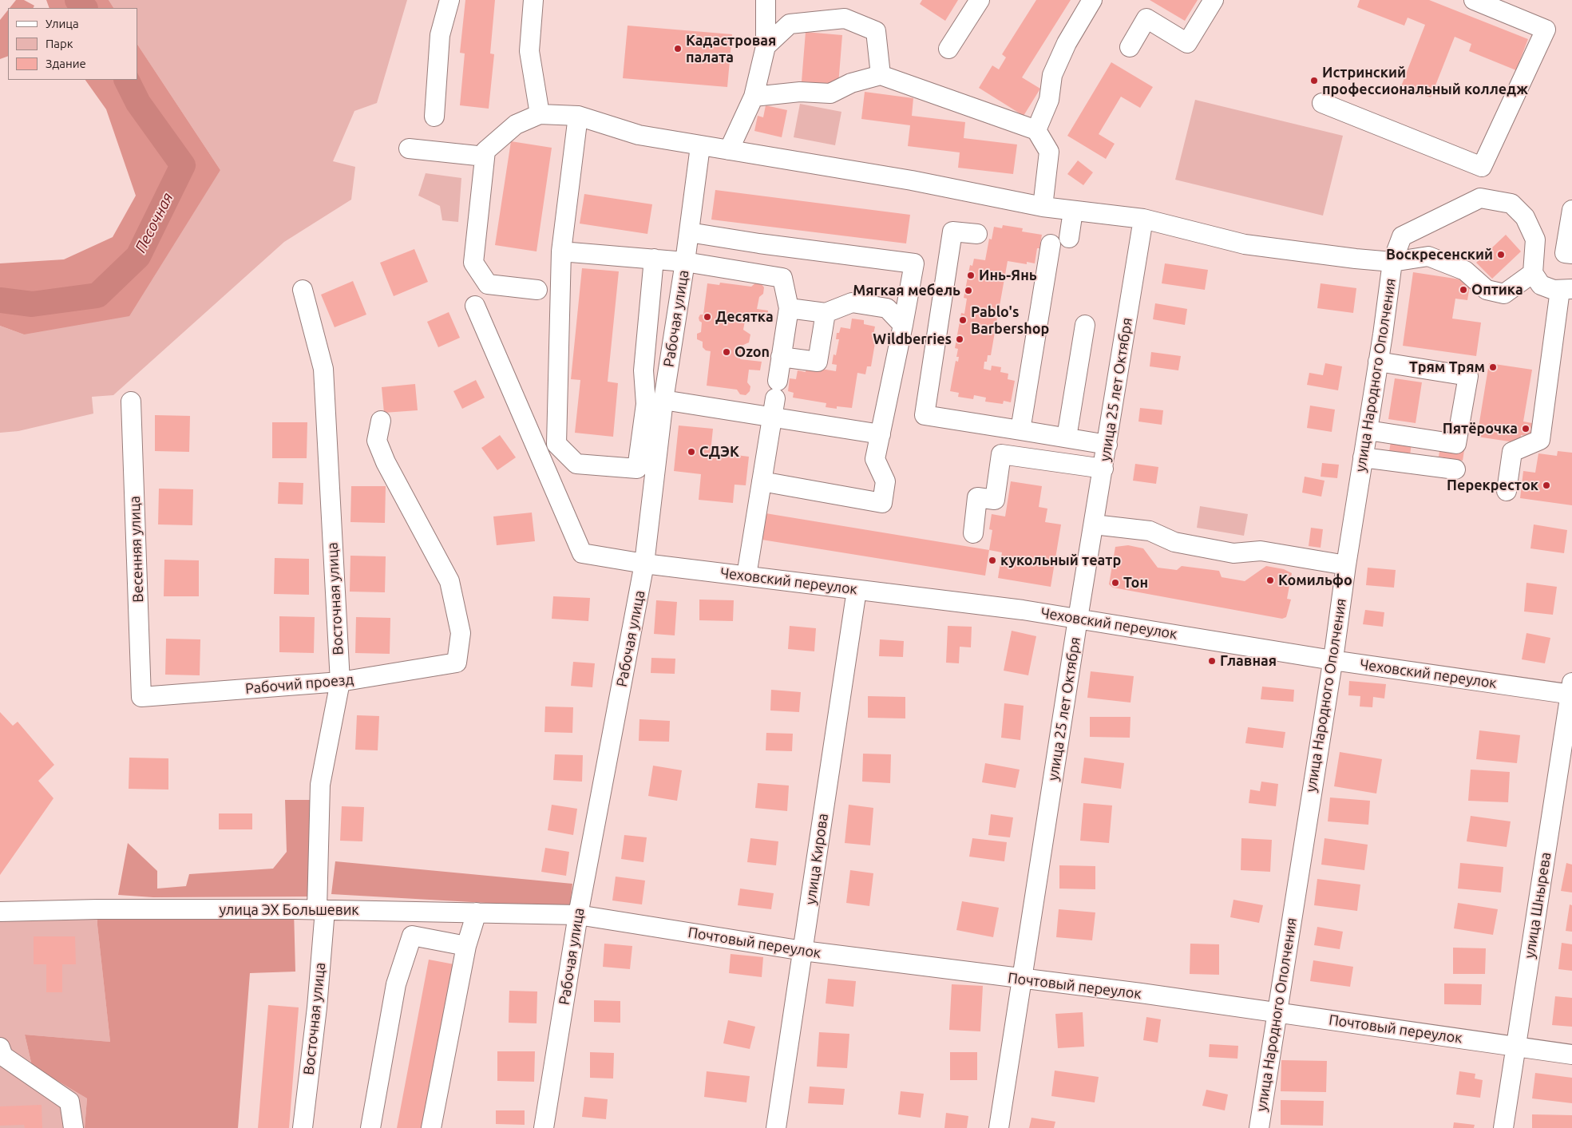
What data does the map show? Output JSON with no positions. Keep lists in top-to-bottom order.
{
  "streets": {
    "street": [
      "Рабочая улица",
      "улица Народного Ополчения",
      "улица 25 лет Октября",
      "Весенняя улица",
      "Чеховский переулок",
      "Восточная улица",
      "Рабочий проезд",
      "улица Кирова",
      "улица Шнырева",
      "улица ЭХ Большевик",
      "Почтовый переулок"
    ]
  },
  "crossings": [
    ["Рабочая улица", "Чеховский переулок"],
    ["Рабочая улица", "улица ЭХ Большевик"],
    ["Рабочая улица", "Почтовый переулок"],
    ["улица Народного Ополчения", "Чеховский переулок"],
    ["улица Народного Ополчения", "Почтовый переулок"],
    ["улица 25 лет Октября", "Чеховский переулок"],
    ["улица 25 лет Октября", "Почтовый переулок"],
    ["Весенняя улица", "Рабочий проезд"],
    ["Чеховский переулок", "улица Кирова"],
    ["Чеховский переулок", "улица Шнырева"],
    ["Восточная улица", "Рабочий проезд"],
    ["Восточная улица", "улица ЭХ Большевик"],
    ["улица Кирова", "Почтовый переулок"],
    ["улица Шнырева", "Почтовый переулок"],
    ["улица ЭХ Большевик", "Почтовый переулок"]
  ],
  "water": ["Песочная"],
  "places": [
    "Кадастровая палата",
    "Истринский профессиональный колледж",
    "Воскресенский",
    "Инь-Янь",
    "Оптика",
    "Мягкая мебель",
    "Десятка",
    "Pablo's Barbershop",
    "Wildberries",
    "Ozon",
    "Трям Трям",
    "Пятёрочка",
    "СДЭК",
    "Перекресток",
    "кукольный театр",
    "Комильфо",
    "Тон",
    "Главная"
  ],
  "legend": ["Улица", "Парк", "Здание"]
}
